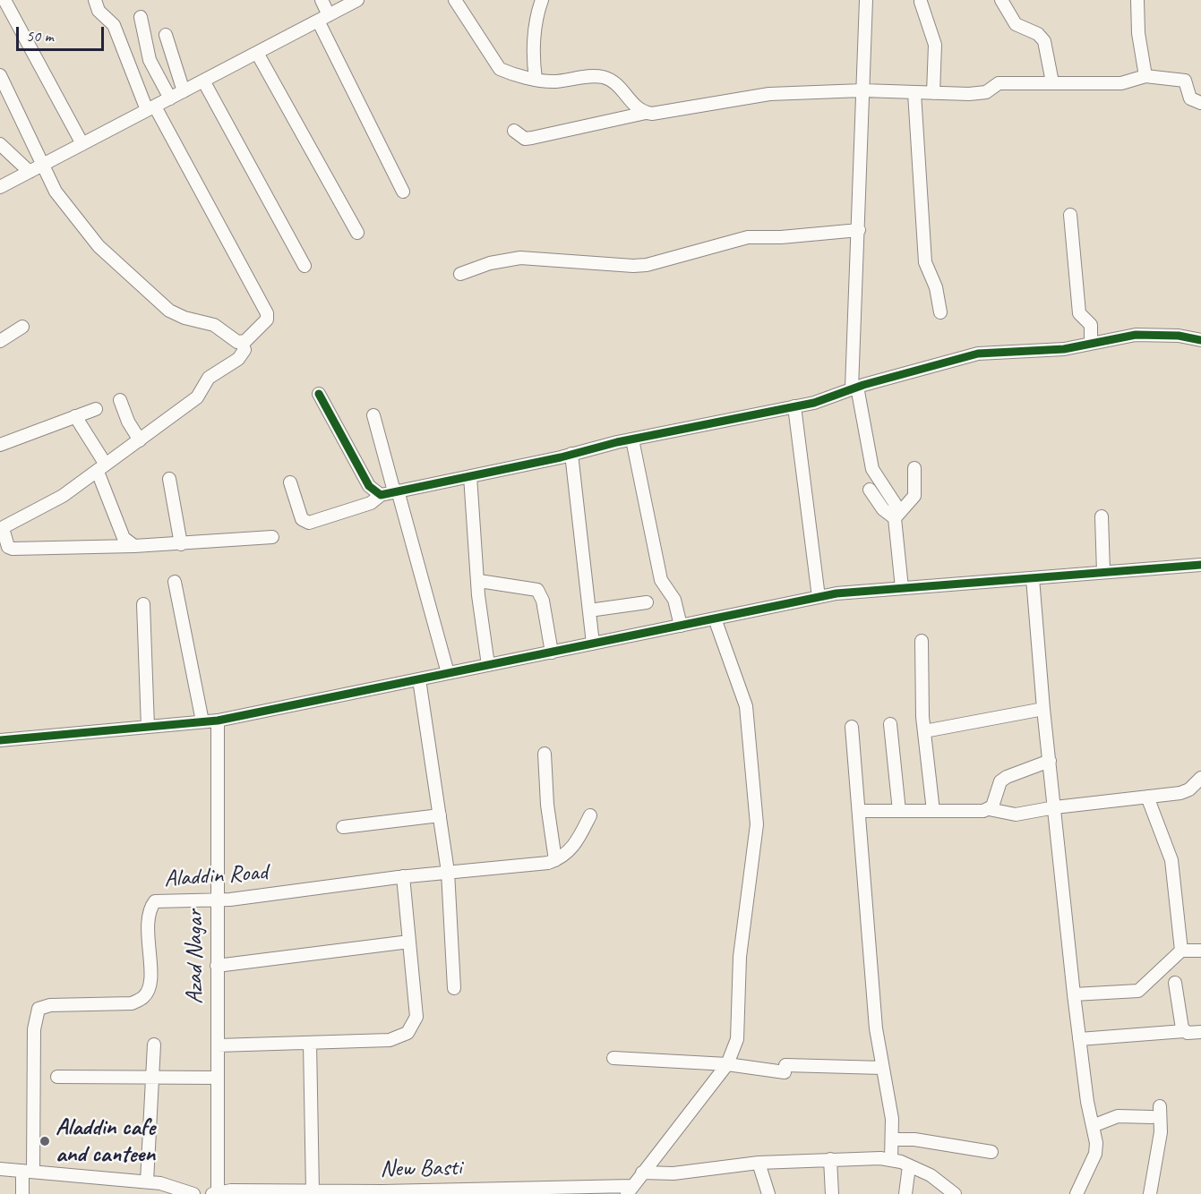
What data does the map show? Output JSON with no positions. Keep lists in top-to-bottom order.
{
  "streets": {
    "street": ["Aladdin Road", "Azad Nagar", "New Basti"]
  },
  "crossings": [
    ["Aladdin Road", "Azad Nagar"],
    ["Azad Nagar", "New Basti"]
  ],
  "places": ["Aladdin cafe and canteen"],
  "scale_bar": "50 m"
}
